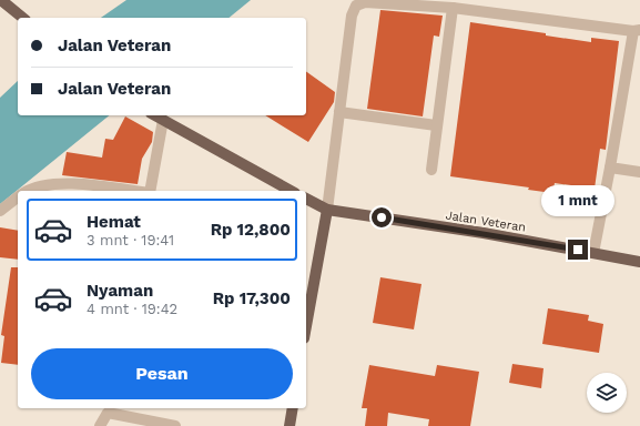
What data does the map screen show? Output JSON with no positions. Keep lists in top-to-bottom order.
{
  "streets": {
    "main road": ["Jalan Veteran"]
  },
  "page": {
    "banner": ["Jalan Veteran", "Jalan Veteran"],
    "bubble": "1 mnt",
    "list": [
      {
        "name": "Hemat",
        "note": "3 mnt · 19:41",
        "value": "Rp 12,800"
      },
      {
        "name": "Nyaman",
        "note": "4 mnt · 19:42",
        "value": "Rp 17,300"
      }
    ],
    "buttons": "Pesan"
  }
}
